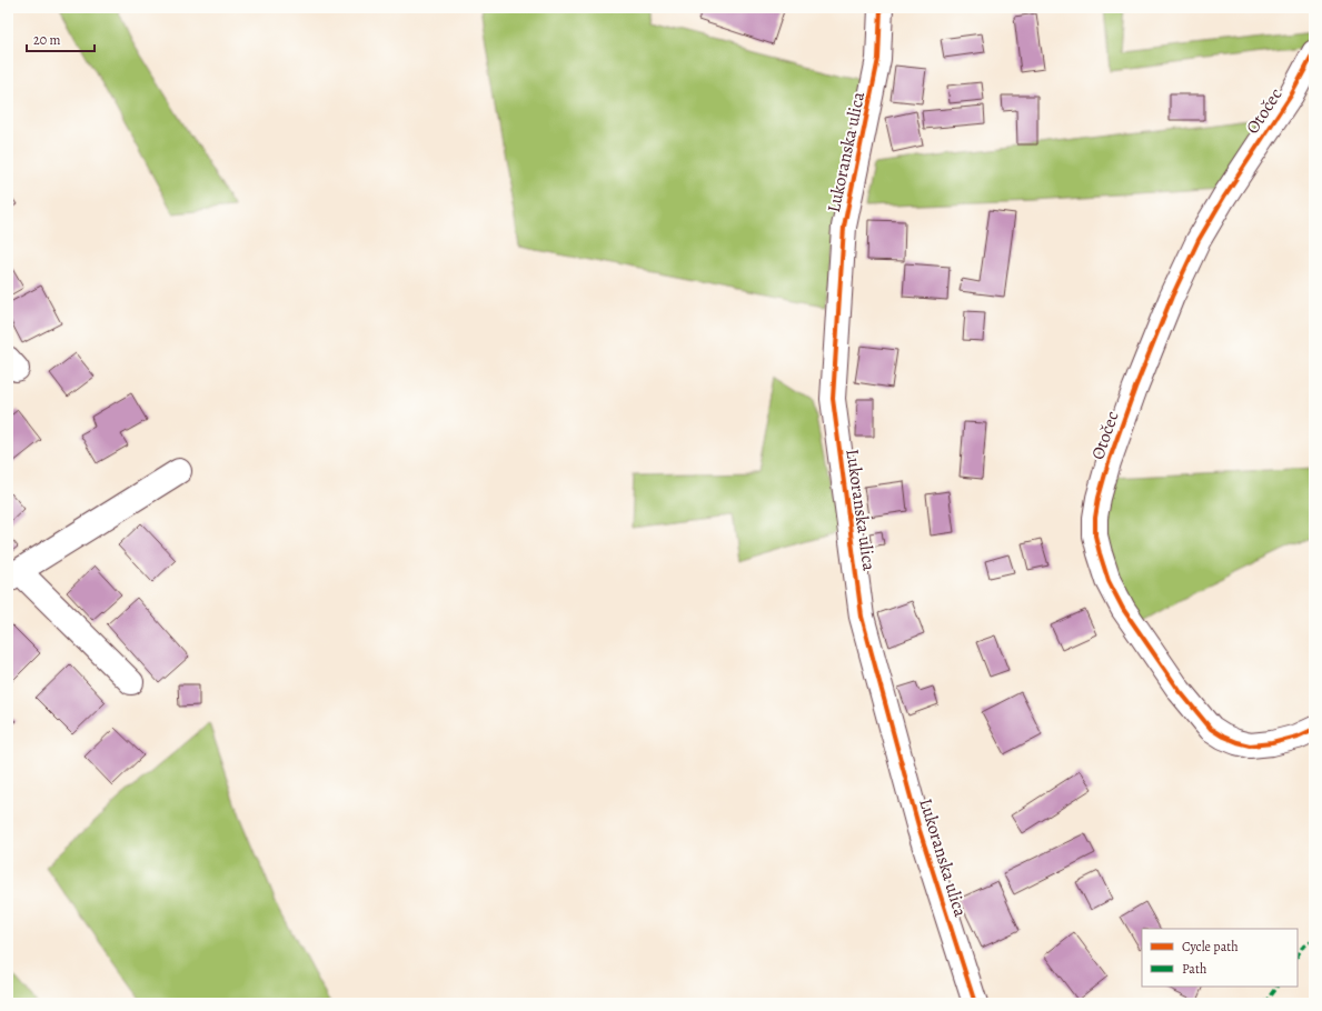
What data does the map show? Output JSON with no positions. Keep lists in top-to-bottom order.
{
  "streets": {
    "street": ["Otočec", "Lukoranska ulica"]
  },
  "legend": ["Cycle path", "Path"],
  "scale_bar": "20 m"
}
